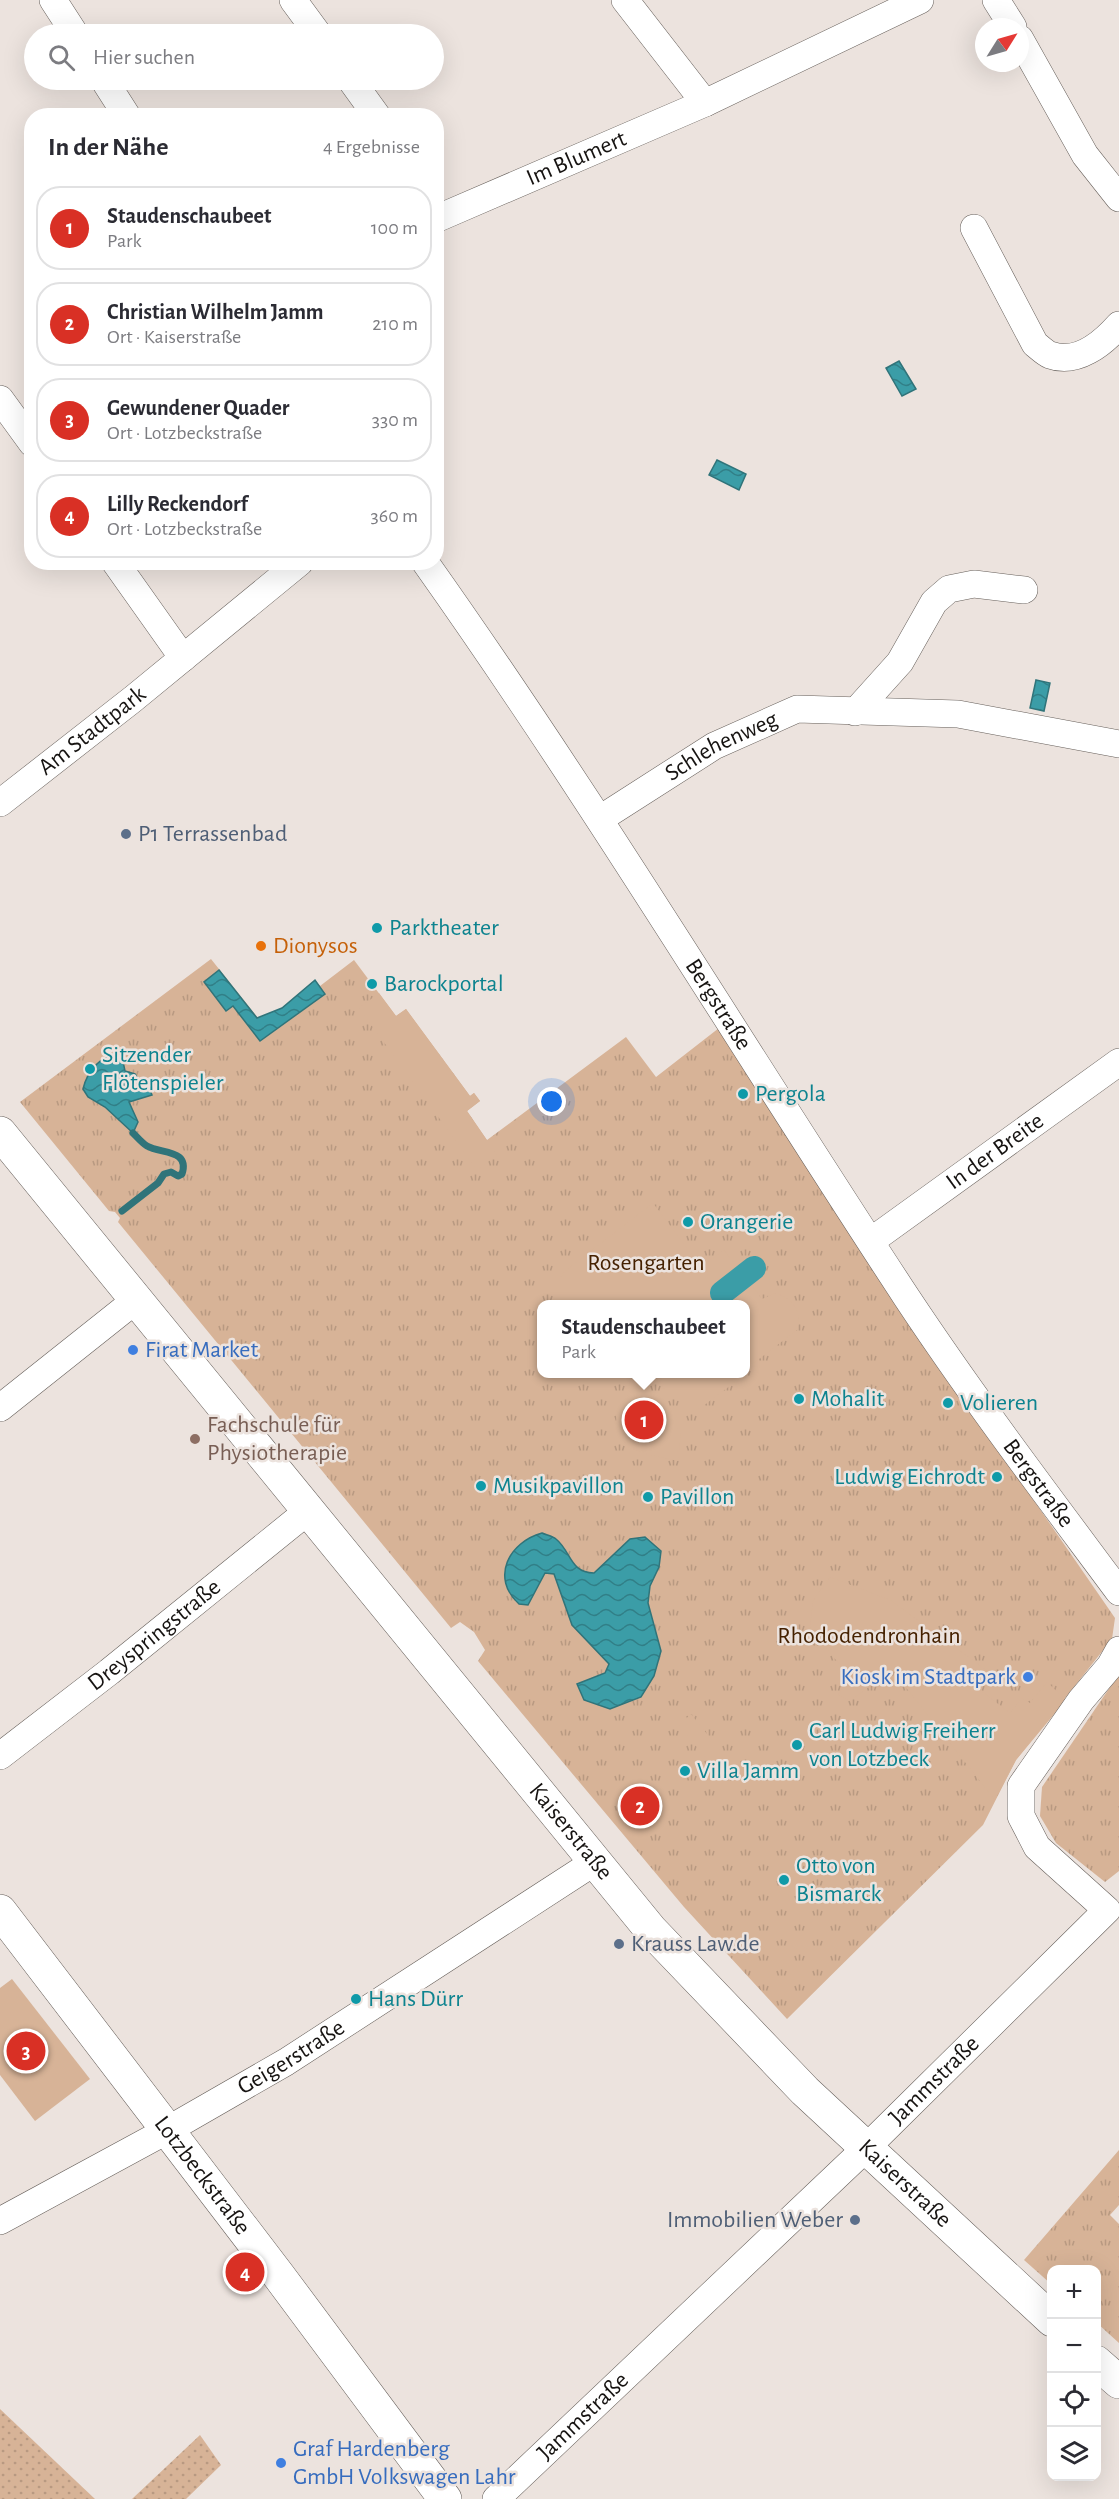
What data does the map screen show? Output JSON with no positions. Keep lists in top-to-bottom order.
{
  "streets": {
    "street": [
      "Im Blumert",
      "Am Stadtpark",
      "Schlehenweg",
      "Bergstraße",
      "In der Breite",
      "Dreyspringstraße",
      "Kaiserstraße",
      "Geigerstraße",
      "Jammstraße",
      "Lotzbeckstraße"
    ]
  },
  "crossings": [
    ["Schlehenweg", "Bergstraße"],
    ["Bergstraße", "In der Breite"],
    ["Dreyspringstraße", "Kaiserstraße"],
    ["Kaiserstraße", "Geigerstraße"],
    ["Kaiserstraße", "Jammstraße"],
    ["Geigerstraße", "Lotzbeckstraße"]
  ],
  "parks": ["Rosengarten", "Rhododendronhain"],
  "places": [
    "P1 Terrassenbad",
    "Parktheater",
    "Dionysos",
    "Barockportal",
    "Sitzender Flötenspieler",
    "Pergola",
    "Orangerie",
    "Firat Market",
    "Mohalit",
    "Volieren",
    "Fachschule für Physiotherapie",
    "Ludwig Eichrodt",
    "Musikpavillon",
    "Pavillon",
    "Kiosk im Stadtpark",
    "Carl Ludwig Freiherr von Lotzbeck",
    "Villa Jamm",
    "Otto von Bismarck",
    "Krauss Law.de",
    "Hans Dürr",
    "Immobilien Weber",
    "Graf Hardenberg GmbH Volkswagen Lahr"
  ],
  "north": "top right",
  "page": {
    "search": "Hier suchen",
    "heading": ["In der Nähe", "4 Ergebnisse"],
    "list": [
      {
        "mark": "1",
        "name": "Staudenschaubeet",
        "note": "Park",
        "value": "100 m"
      },
      {
        "mark": "2",
        "name": "Christian Wilhelm Jamm",
        "note": "Ort · Kaiserstraße",
        "value": "210 m"
      },
      {
        "mark": "3",
        "name": "Gewundener Quader",
        "note": "Ort · Lotzbeckstraße",
        "value": "330 m"
      },
      {
        "mark": "4",
        "name": "Lilly Reckendorf",
        "note": "Ort · Lotzbeckstraße",
        "value": "360 m"
      }
    ],
    "popup": ["Staudenschaubeet", "Park"],
    "pins": [
      "1",
      "2",
      "3",
      "4"
    ],
    "map_buttons": ["+", "−"]
  }
}
